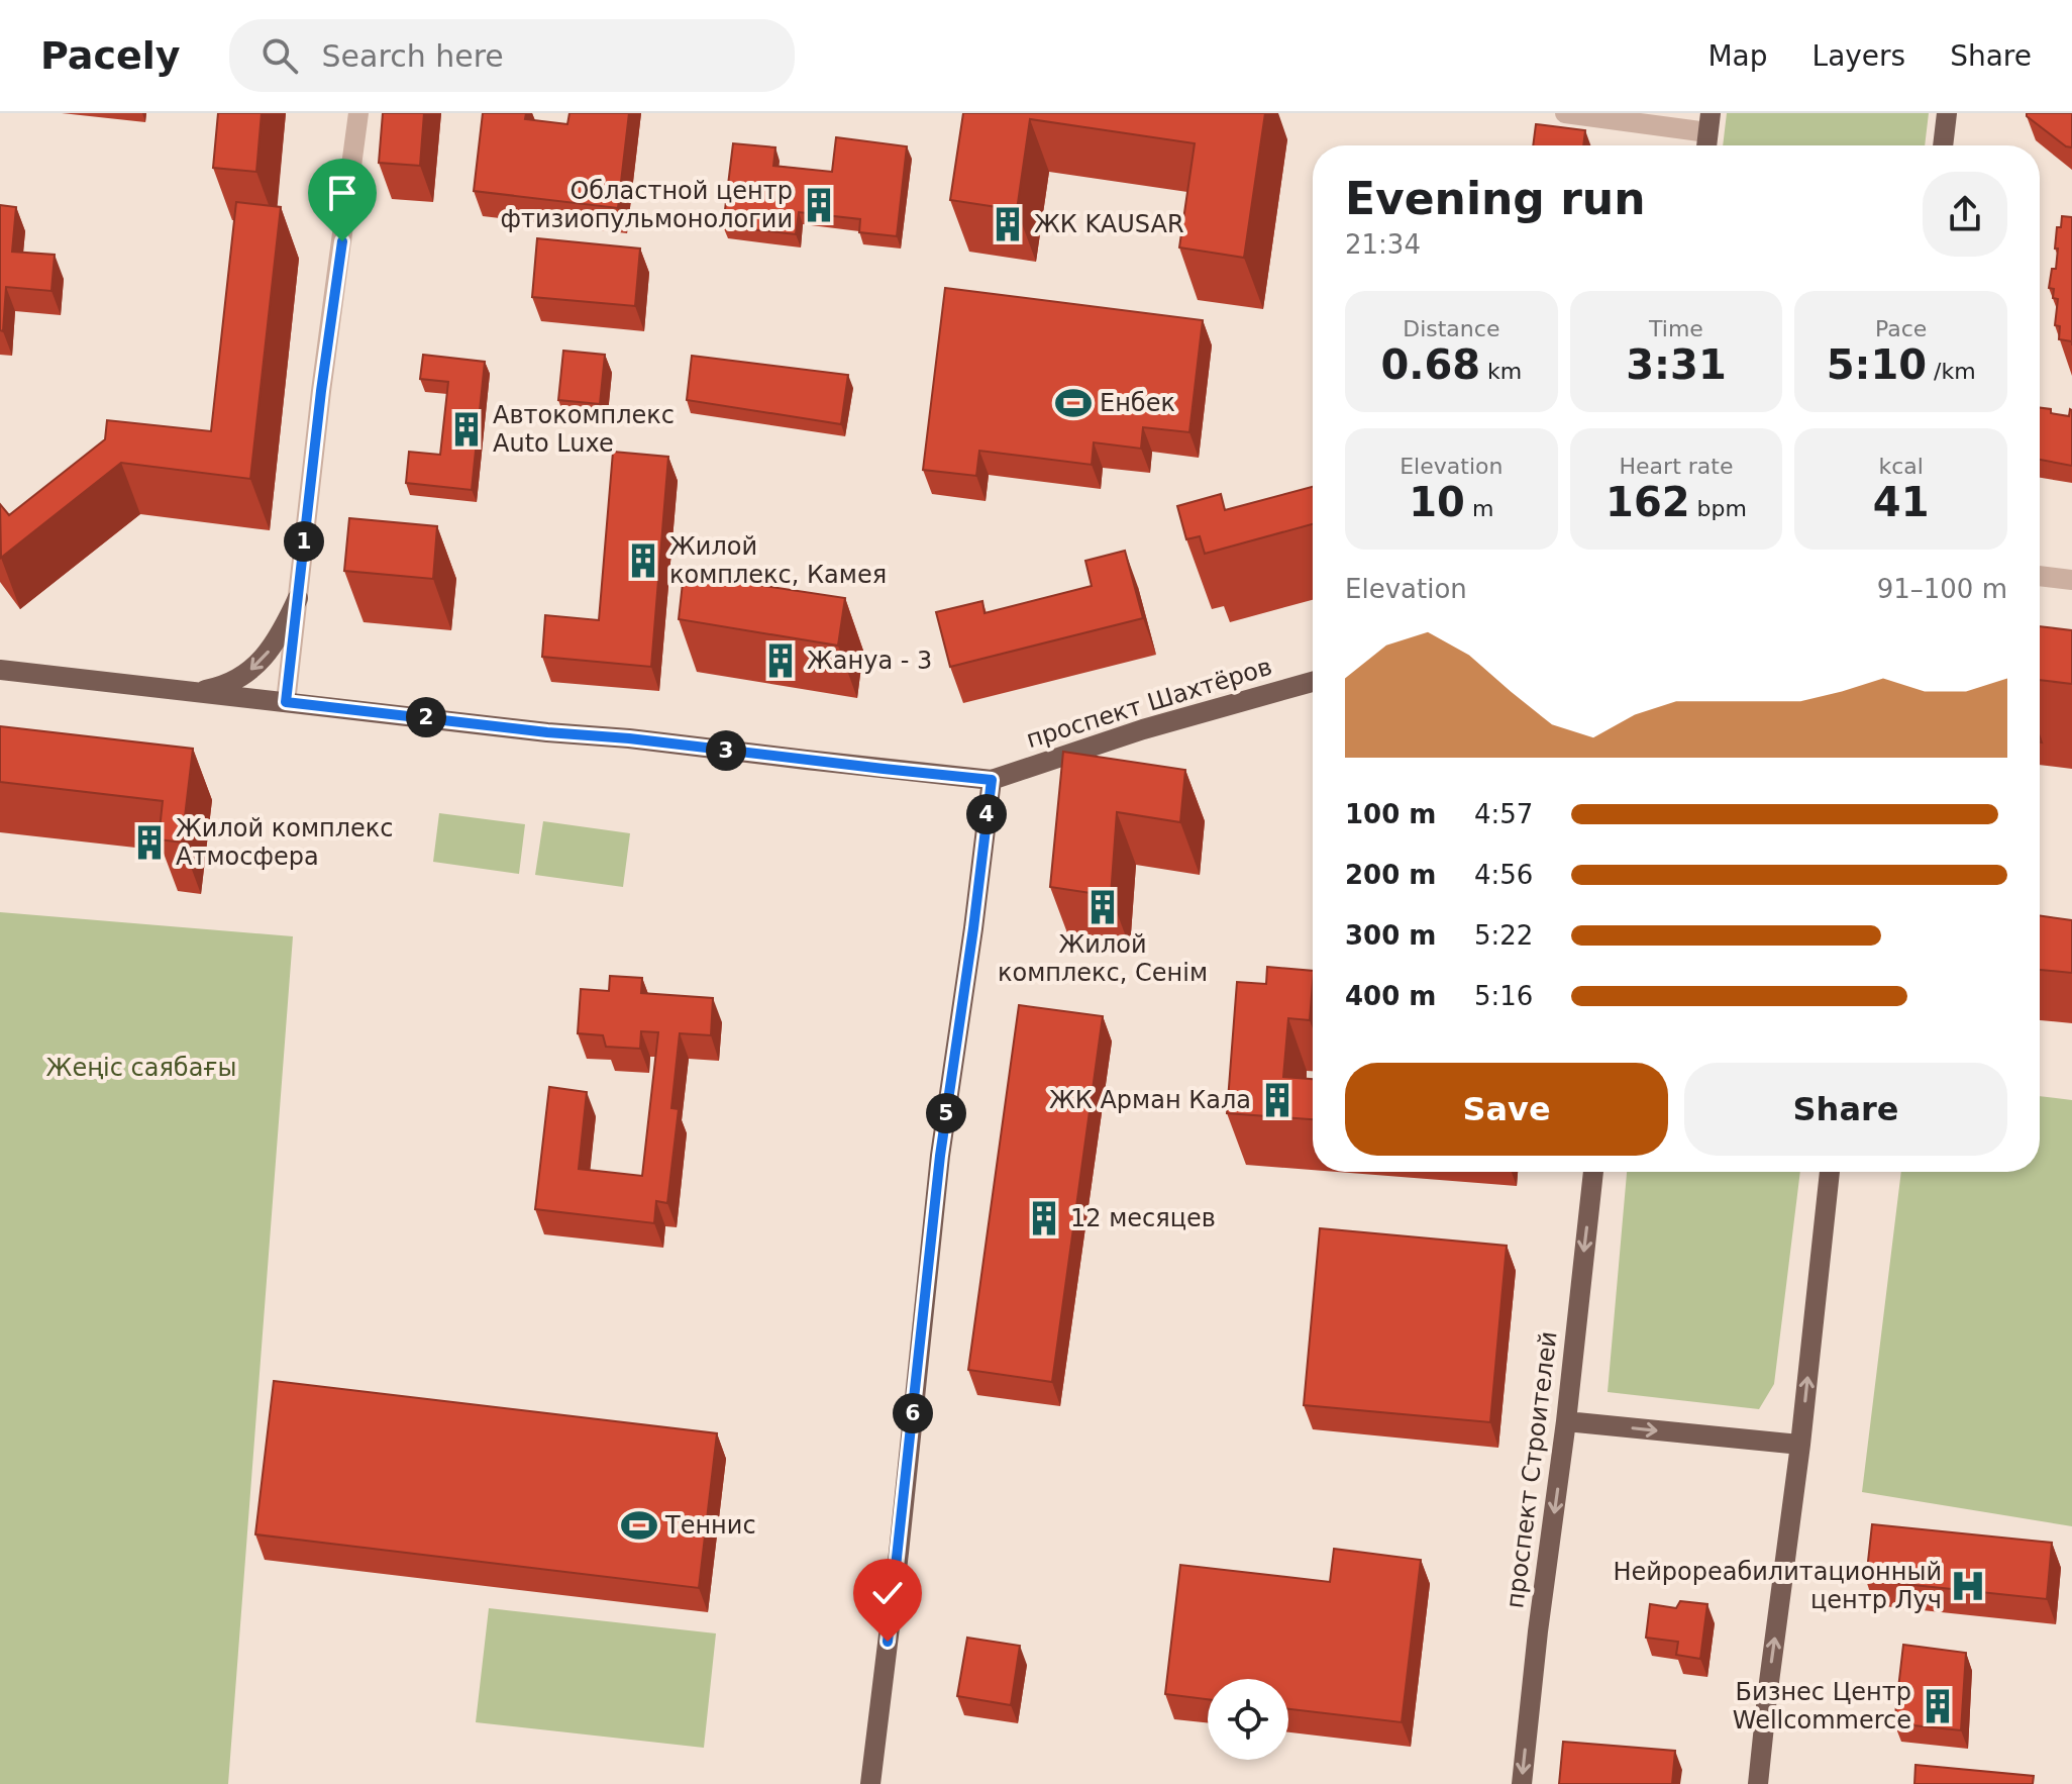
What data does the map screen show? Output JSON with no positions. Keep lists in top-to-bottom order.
{
  "streets": {
    "main road": ["проспект Шахтёров", "проспект Строителей"]
  },
  "one_way": ["проспект Строителей"],
  "parks": ["Жеңіс саябағы"],
  "places": {
    "building": [
      "Областной центр фтизиопульмонологии",
      "ЖК KAUSAR",
      "Автокомплекс Auto Luxe",
      "Жилой комплекс, Камея",
      "Жануа - 3",
      "Жилой комплекс Атмосфера",
      "Жилой комплекс, Сенiм",
      "ЖК Арман Кала",
      "12 месяцев",
      "Бизнес Центр Wellcommerce"
    ],
    "sports": ["Енбек", "Теннис"],
    "hospital": ["Нейрореабилитационный центр Луч"]
  },
  "page": {
    "header": "Pacely",
    "search": "Search here",
    "nav": ["Map", "Layers", "Share"],
    "heading": ["Evening run", "21:34"],
    "stats": [
      ["Distance", "0.68 km"],
      ["Time", "3:31"],
      ["Pace", "5:10 /km"],
      ["Elevation", "10 m"],
      ["Heart rate", "162 bpm"],
      ["kcal", "41"]
    ],
    "pins": [
      "1",
      "2",
      "3",
      "4",
      "5",
      "6"
    ],
    "chart": ["Elevation", "91–100 m"],
    "list": [
      {
        "name": "100 m",
        "note": "4:57"
      },
      {
        "name": "200 m",
        "note": "4:56"
      },
      {
        "name": "300 m",
        "note": "5:22"
      },
      {
        "name": "400 m",
        "note": "5:16"
      }
    ],
    "buttons": ["Save", "Share"]
  }
}
